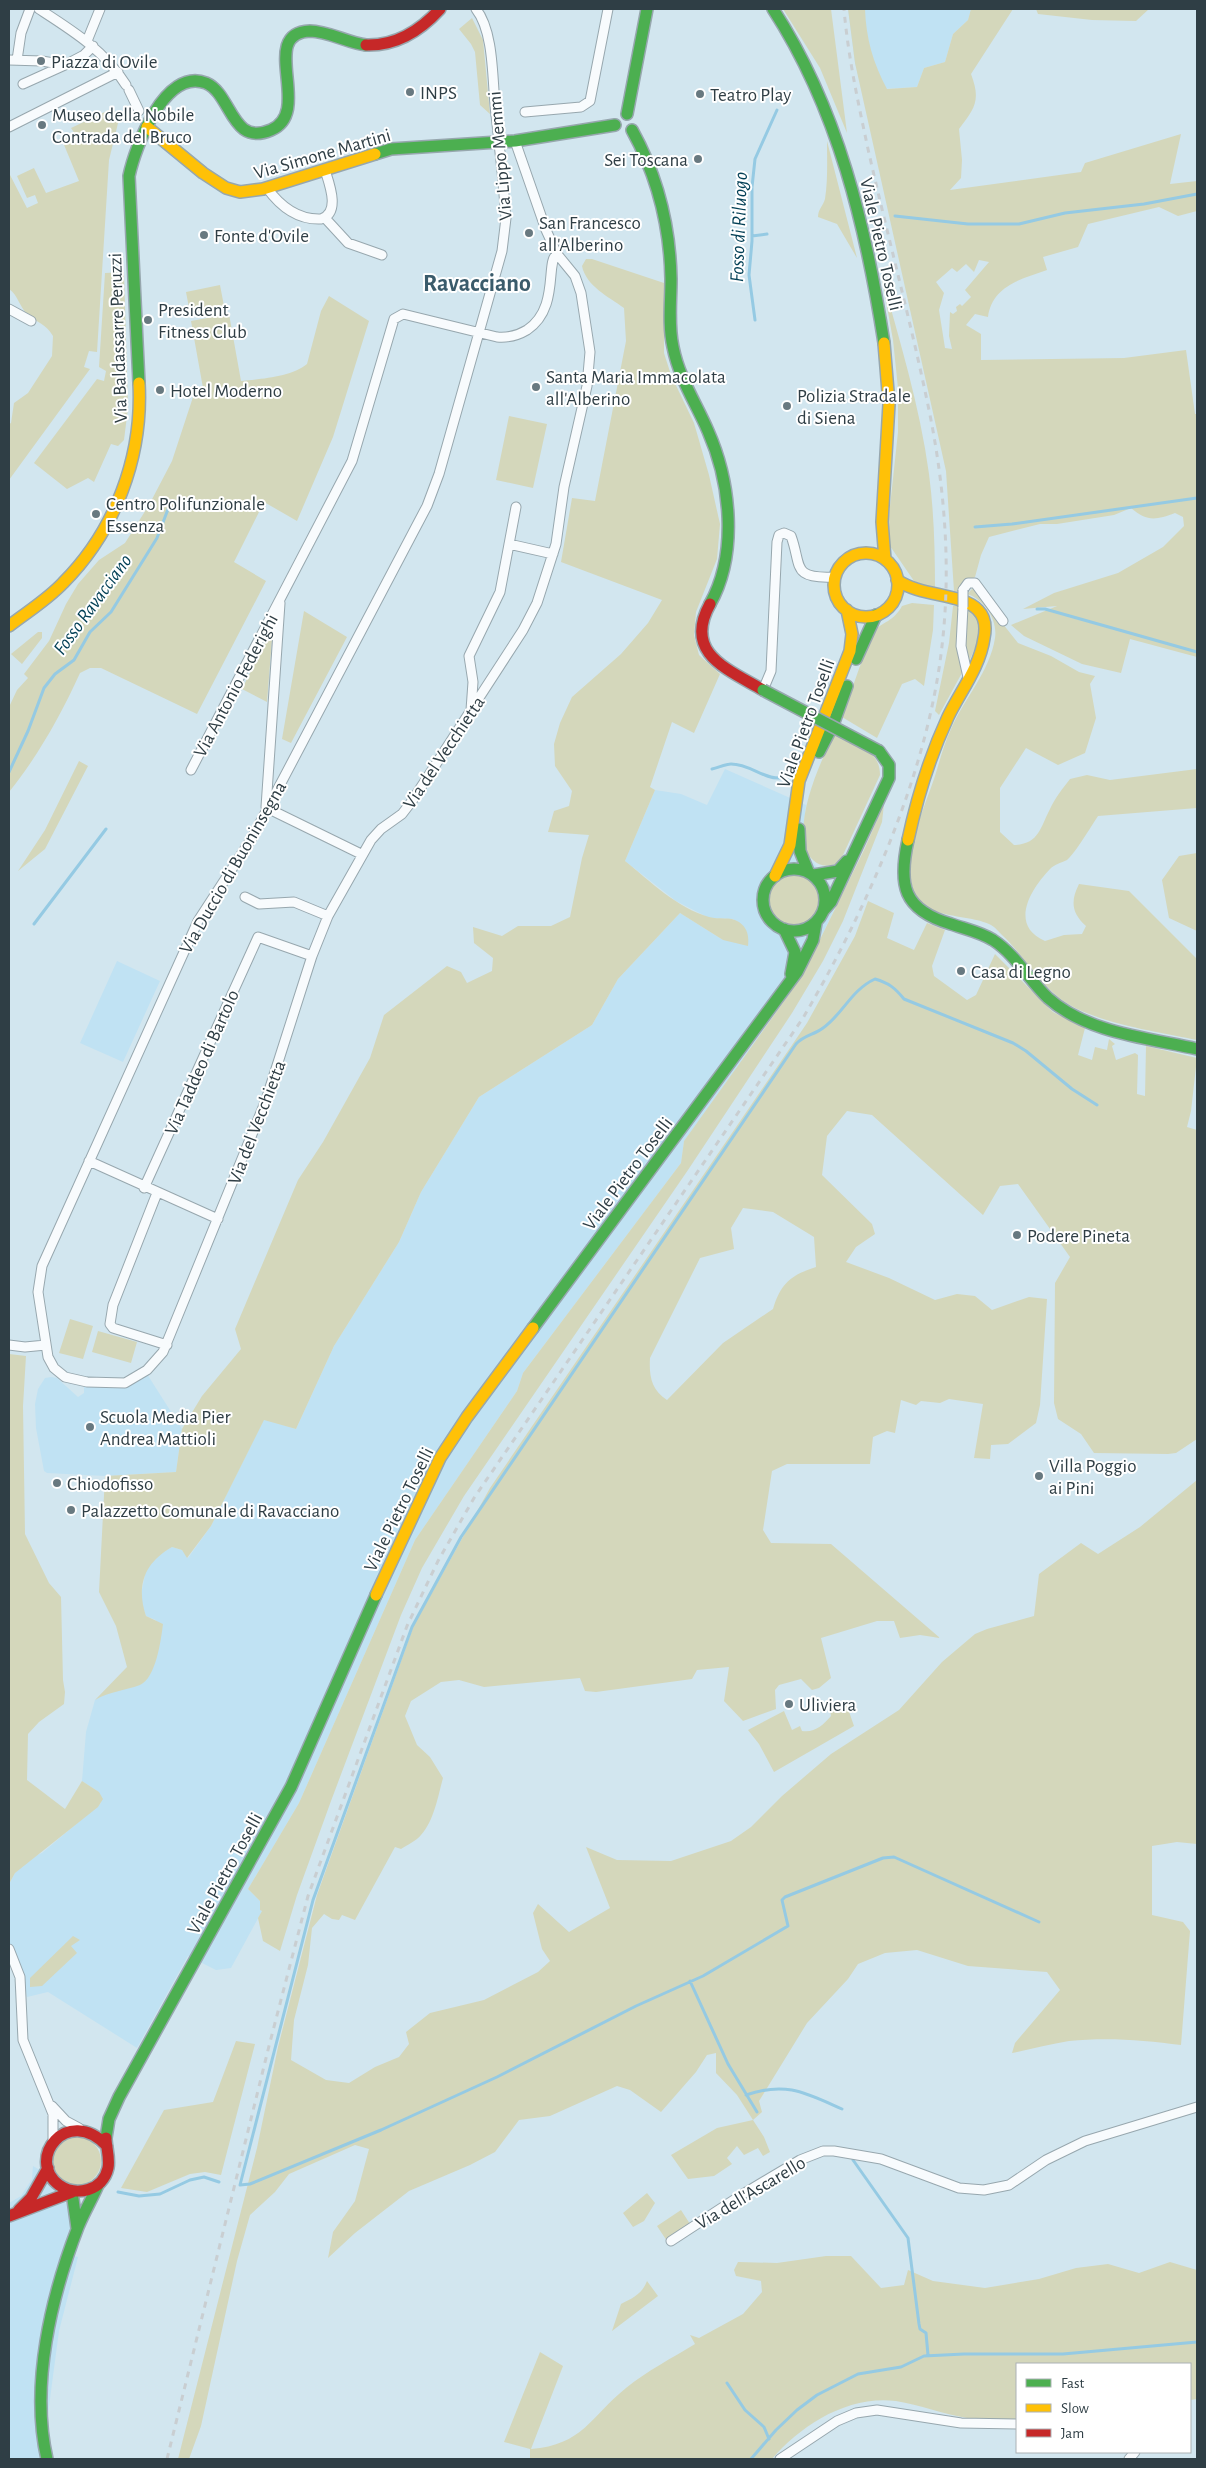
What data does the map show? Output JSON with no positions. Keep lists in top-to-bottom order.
{
  "streets": {
    "main road": ["Via Simone Martini", "Viale Pietro Toselli", "Via Baldassarre Peruzzi"],
    "street": [
      "Via Lippo Memmi",
      "Via Antonio Federighi",
      "Via del Vecchietta",
      "Via Duccio di Buoninsegna",
      "Via Taddeo di Bartolo",
      "Via dell'Ascarello"
    ]
  },
  "crossings": [
    ["Via Simone Martini", "Via Baldassarre Peruzzi"],
    ["Via Simone Martini", "Via del Vecchietta"],
    ["Via Lippo Memmi", "Via Antonio Federighi"],
    ["Via Lippo Memmi", "Via Duccio di Buoninsegna"],
    ["Via Antonio Federighi", "Via Duccio di Buoninsegna"],
    ["Via del Vecchietta", "Via Duccio di Buoninsegna"],
    ["Via del Vecchietta", "Via Taddeo di Bartolo"]
  ],
  "districts": ["Ravacciano"],
  "water": ["Fosso di Riluogo", "Fosso Ravacciano"],
  "places": [
    "Piazza di Ovile",
    "INPS",
    "Teatro Play",
    "Museo della Nobile Contrada del Bruco",
    "Sei Toscana",
    "San Francesco all'Alberino",
    "Fonte d'Ovile",
    "President Fitness Club",
    "Santa Maria Immacolata all'Alberino",
    "Hotel Moderno",
    "Polizia Stradale di Siena",
    "Centro Polifunzionale Essenza",
    "Casa di Legno",
    "Podere Pineta",
    "Scuola Media Pier Andrea Mattioli",
    "Villa Poggio ai Pini",
    "Chiodofisso",
    "Palazzetto Comunale di Ravacciano",
    "Uliviera"
  ],
  "legend": ["Fast", "Slow", "Jam"]
}
